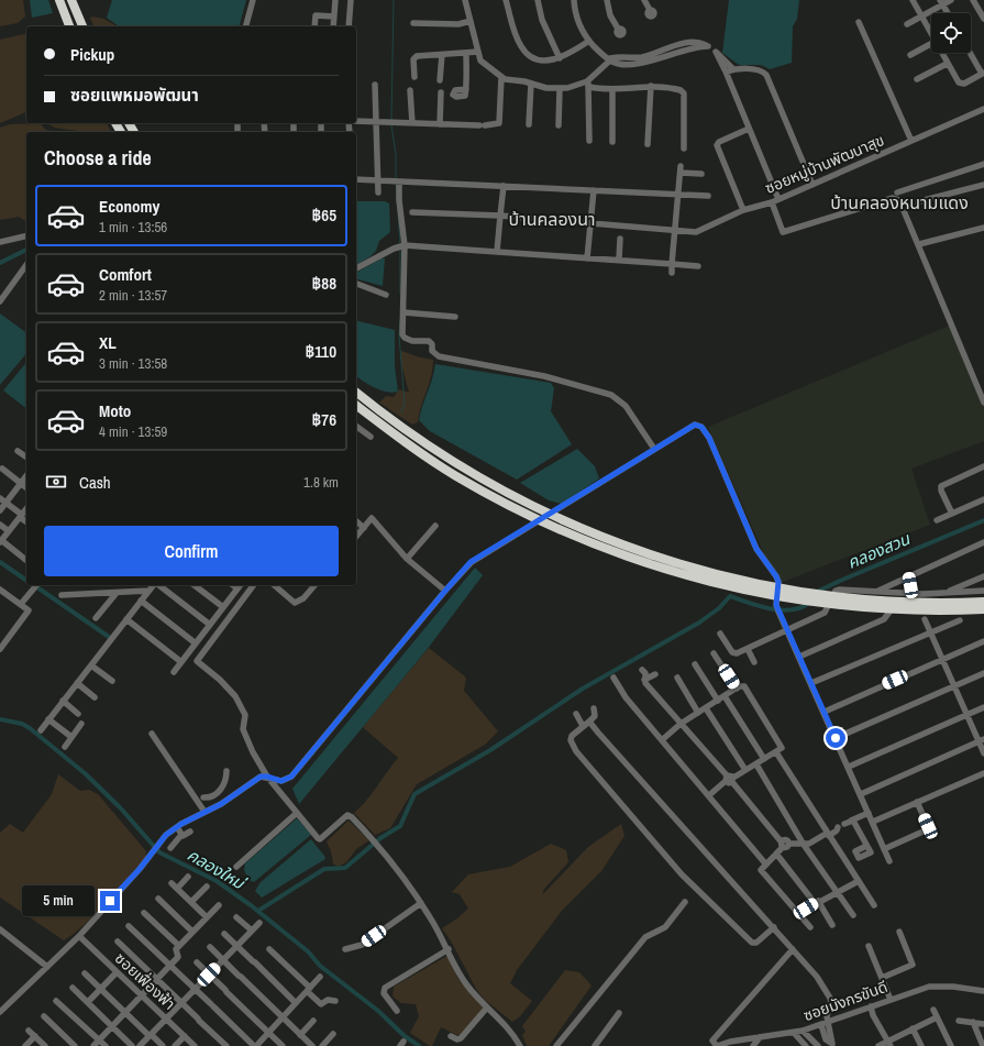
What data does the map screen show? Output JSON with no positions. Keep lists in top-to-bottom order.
{
  "streets": {
    "street": ["ซอยหมู่บ้านพัฒนาสุข", "ซอยเฟื่องฟ้า", "ซอยมังกรขันดี"]
  },
  "districts": ["บ้านคลองหนามแดง", "บ้านคลองนา"],
  "water": ["คลองสวน", "คลองใหม่"],
  "page": {
    "banner": ["Pickup", "ซอยแพหมอพัฒนา"],
    "heading": "Choose a ride",
    "list": [
      {
        "name": "Economy",
        "note": "1 min · 13:56",
        "value": "฿65"
      },
      {
        "name": "Comfort",
        "note": "2 min · 13:57",
        "value": "฿88"
      },
      {
        "name": "XL",
        "note": "3 min · 13:58",
        "value": "฿110"
      },
      {
        "name": "Moto",
        "note": "4 min · 13:59",
        "value": "฿76"
      }
    ],
    "pay": ["Cash", "1.8 km"],
    "buttons": "Confirm",
    "bubble": "5 min"
  }
}
